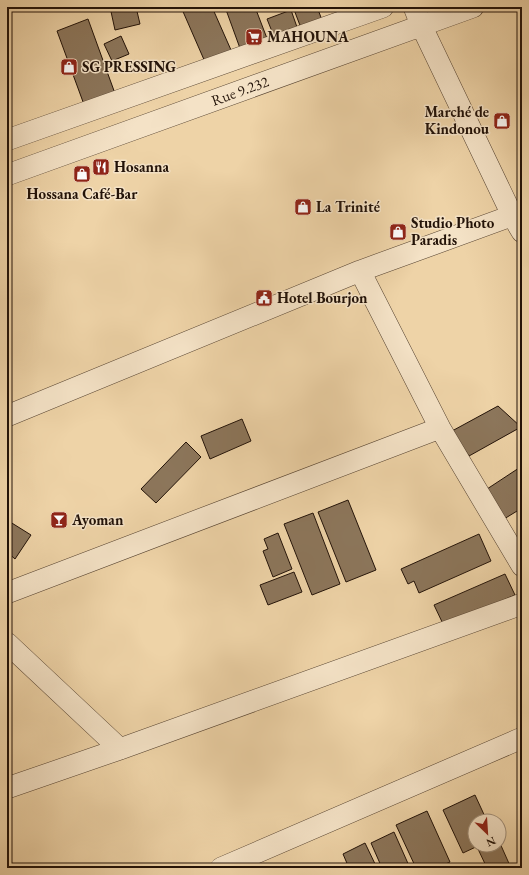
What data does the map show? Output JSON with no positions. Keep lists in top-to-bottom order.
{
  "streets": {
    "street": ["Rue 9.232"]
  },
  "places": {
    "supermarket": ["MAHOUNA"],
    "shop": [
      "SG PRESSING",
      "Marché de Kindonou",
      "Hossana Café-Bar",
      "La Trinité",
      "Studio Photo Paradis"
    ],
    "restaurant": ["Hosanna"],
    "public building": ["Hotel Bourjon"],
    "bar": ["Ayoman"]
  },
  "north": "bottom right"
}
